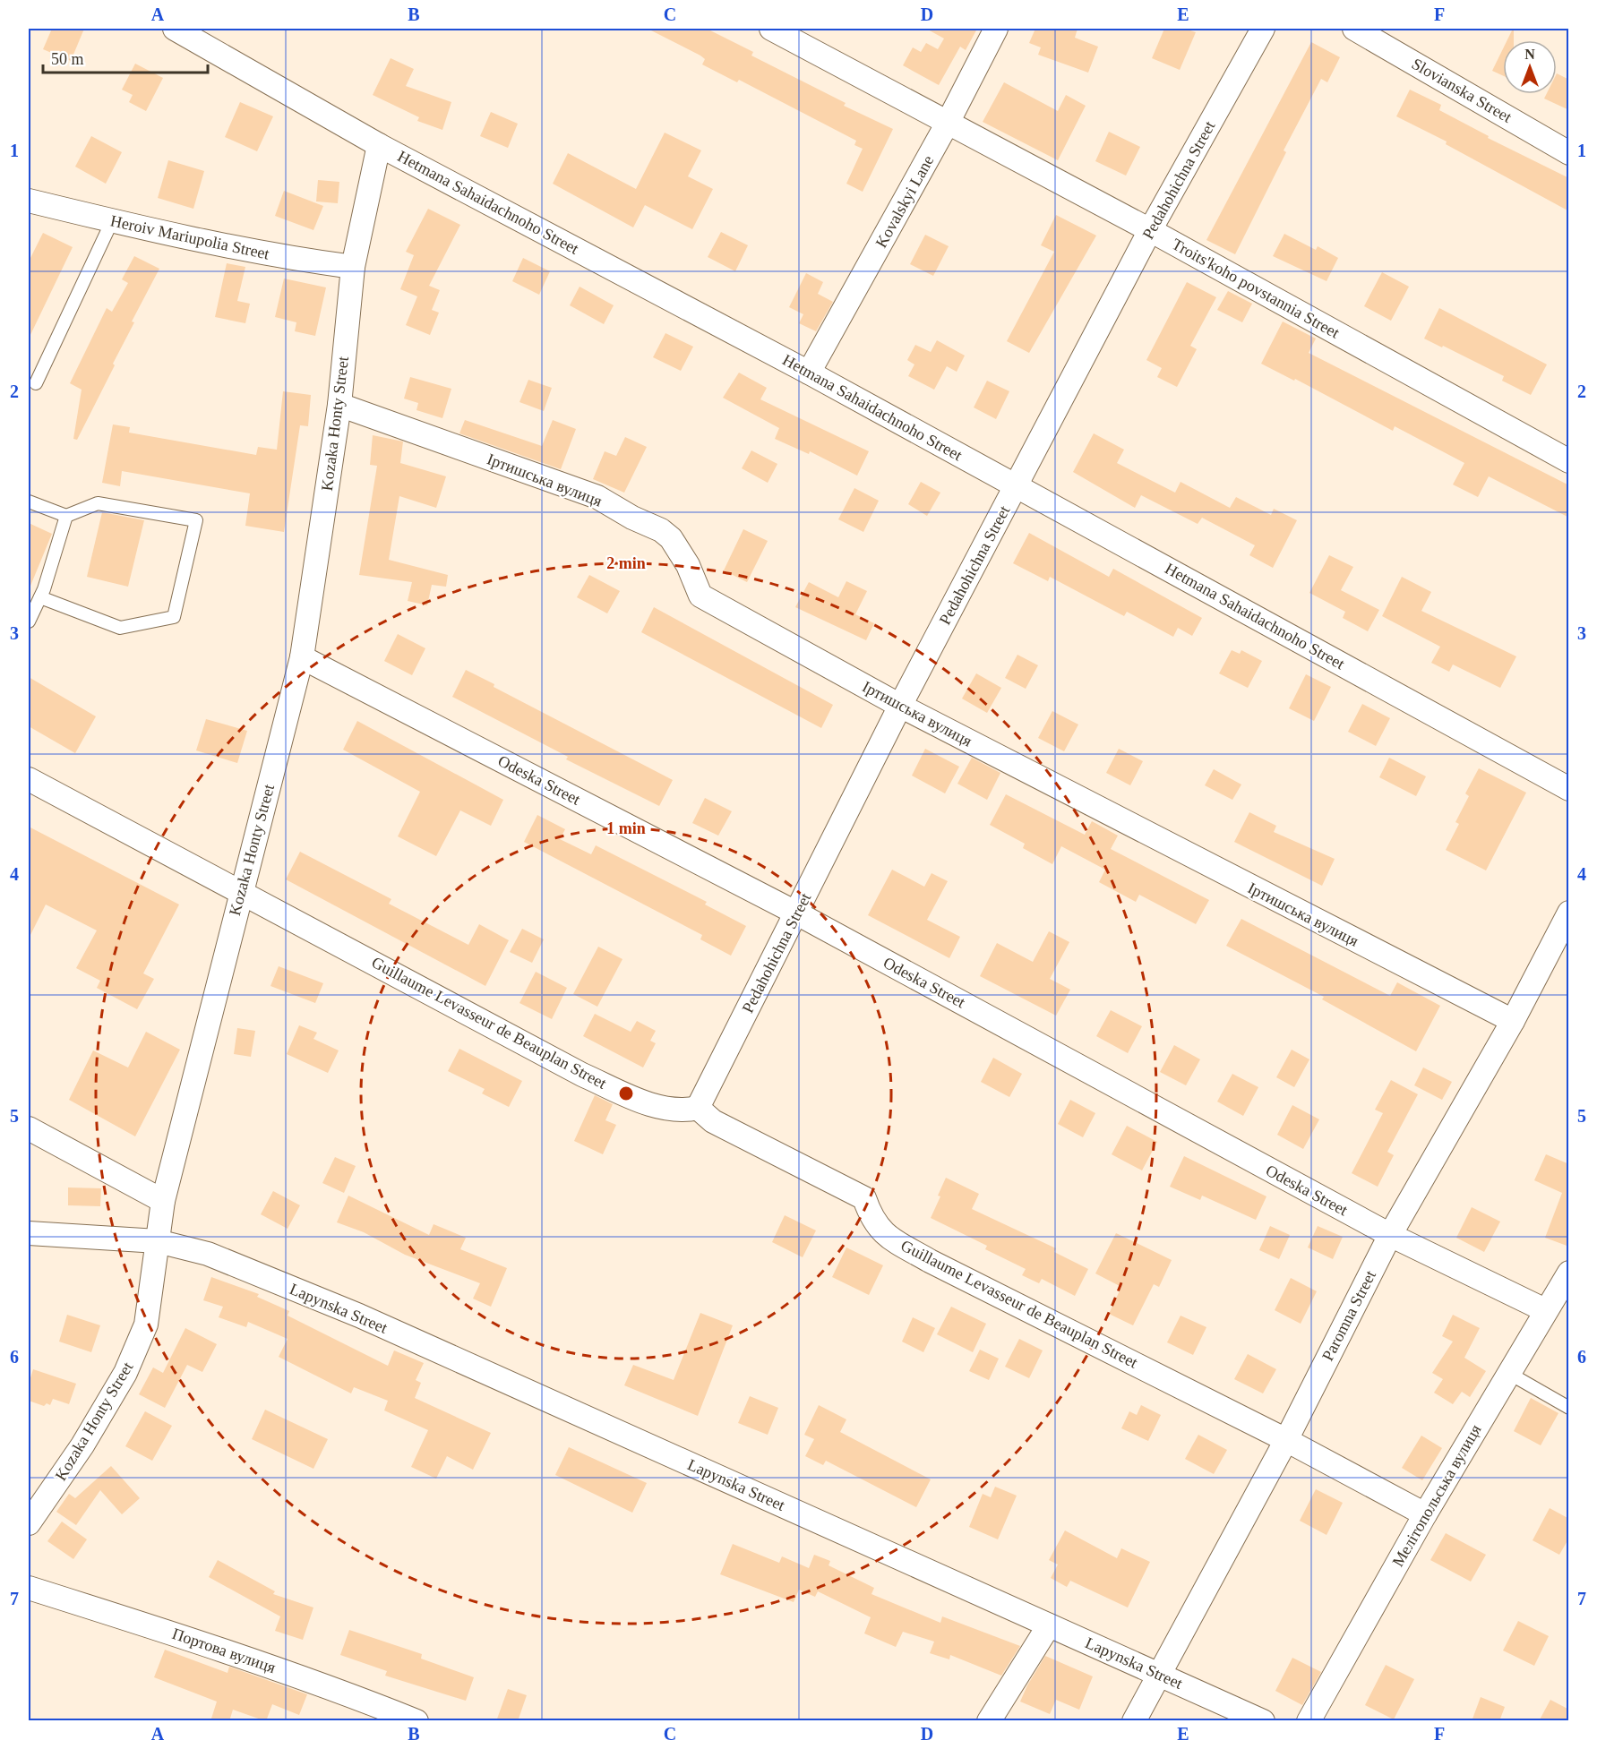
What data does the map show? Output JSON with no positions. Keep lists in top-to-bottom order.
{
  "streets": {
    "street": [
      "Slovianska Street",
      "Pedahohichna Street",
      "Kovalskyi Lane",
      "Hetmana Sahaidachnoho Street",
      "Heroiv Mariupolia Street",
      "Troits'koho povstannia Street",
      "Kozaka Honty Street",
      "Іртишська вулиця",
      "Odeska Street",
      "Guillaume Levasseur de Beauplan Street",
      "Lapynska Street",
      "Paromna Street",
      "Мелітопольська вулиця",
      "Портова вулиця"
    ]
  },
  "crossings": [
    ["Pedahohichna Street", "Hetmana Sahaidachnoho Street"],
    ["Pedahohichna Street", "Troits'koho povstannia Street"],
    ["Pedahohichna Street", "Іртишська вулиця"],
    ["Pedahohichna Street", "Odeska Street"],
    ["Pedahohichna Street", "Guillaume Levasseur de Beauplan Street"],
    ["Kovalskyi Lane", "Hetmana Sahaidachnoho Street"],
    ["Kovalskyi Lane", "Troits'koho povstannia Street"],
    ["Hetmana Sahaidachnoho Street", "Kozaka Honty Street"],
    ["Heroiv Mariupolia Street", "Kozaka Honty Street"],
    ["Kozaka Honty Street", "Іртишська вулиця"],
    ["Kozaka Honty Street", "Odeska Street"],
    ["Kozaka Honty Street", "Guillaume Levasseur de Beauplan Street"],
    ["Kozaka Honty Street", "Lapynska Street"],
    ["Іртишська вулиця", "Paromna Street"],
    ["Odeska Street", "Paromna Street"],
    ["Odeska Street", "Мелітопольська вулиця"],
    ["Guillaume Levasseur de Beauplan Street", "Paromna Street"],
    ["Guillaume Levasseur de Beauplan Street", "Мелітопольська вулиця"],
    ["Lapynska Street", "Paromna Street"]
  ],
  "scale_bar": "50 m",
  "north": "top",
  "grid": {
    "columns": [
      "A",
      "B",
      "C",
      "D",
      "E",
      "F"
    ],
    "rows": [
      "1",
      "2",
      "3",
      "4",
      "5",
      "6",
      "7"
    ]
  },
  "rings": ["2 min", "1 min"]
}
